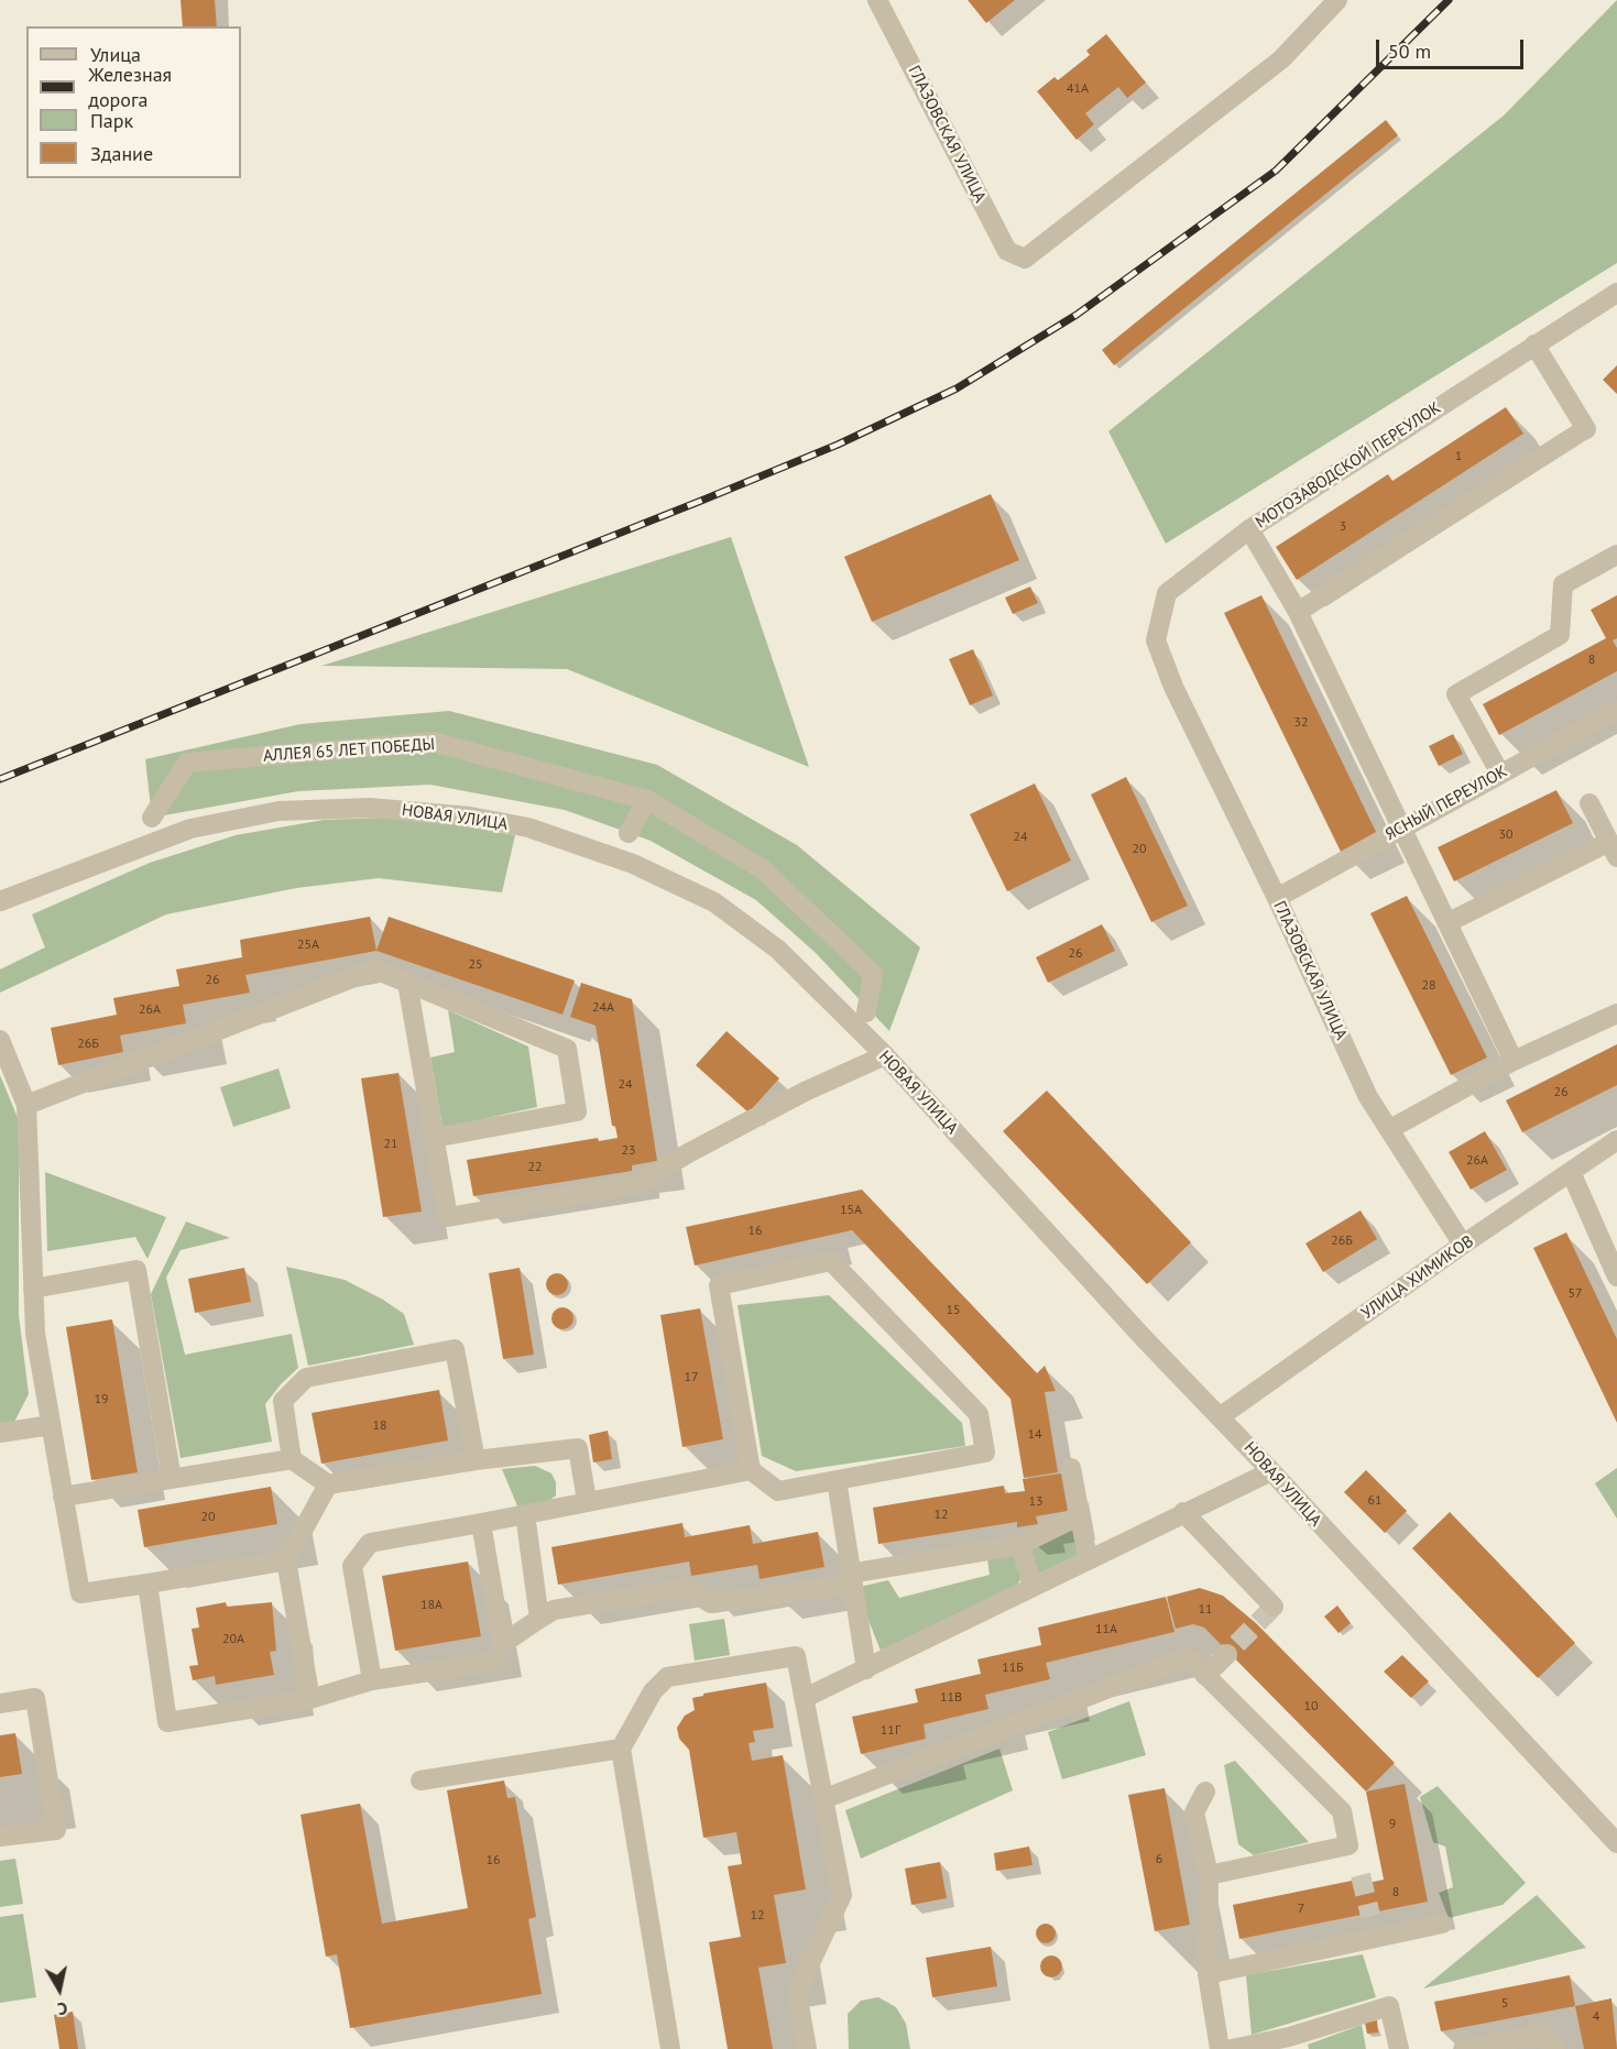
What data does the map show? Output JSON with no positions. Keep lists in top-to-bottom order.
{
  "streets": {
    "street": [
      "ГЛАЗОВСКАЯ УЛИЦА",
      "МОТОЗАВОДСКОЙ ПЕРЕУЛОК",
      "АЛЛЕЯ 65 ЛЕТ ПОБЕДЫ",
      "ЯСНЫЙ ПЕРЕУЛОК",
      "НОВАЯ УЛИЦА",
      "УЛИЦА ХИМИКОВ"
    ]
  },
  "crossings": [
    ["ГЛАЗОВСКАЯ УЛИЦА", "МОТОЗАВОДСКОЙ ПЕРЕУЛОК"],
    ["ГЛАЗОВСКАЯ УЛИЦА", "ЯСНЫЙ ПЕРЕУЛОК"],
    ["ГЛАЗОВСКАЯ УЛИЦА", "УЛИЦА ХИМИКОВ"],
    ["НОВАЯ УЛИЦА", "УЛИЦА ХИМИКОВ"]
  ],
  "house_numbers": [
    "41А",
    "1",
    "3",
    "8",
    "32",
    "30",
    "24",
    "20",
    "25А",
    "26",
    "25",
    "26",
    "28",
    "24А",
    "26А",
    "26Б",
    "24",
    "26",
    "21",
    "23",
    "26А",
    "22",
    "15А",
    "16",
    "26Б",
    "57",
    "15",
    "17",
    "19",
    "18",
    "14",
    "61",
    "13",
    "12",
    "20",
    "18А",
    "11",
    "11А",
    "20А",
    "11Б",
    "11В",
    "10",
    "11Г",
    "9",
    "6",
    "16",
    "8",
    "7",
    "12",
    "5",
    "4"
  ],
  "legend": [
    "Улица",
    "Железная дорога",
    "Парк",
    "Здание"
  ],
  "scale_bar": "50 m",
  "north": "bottom"
}
